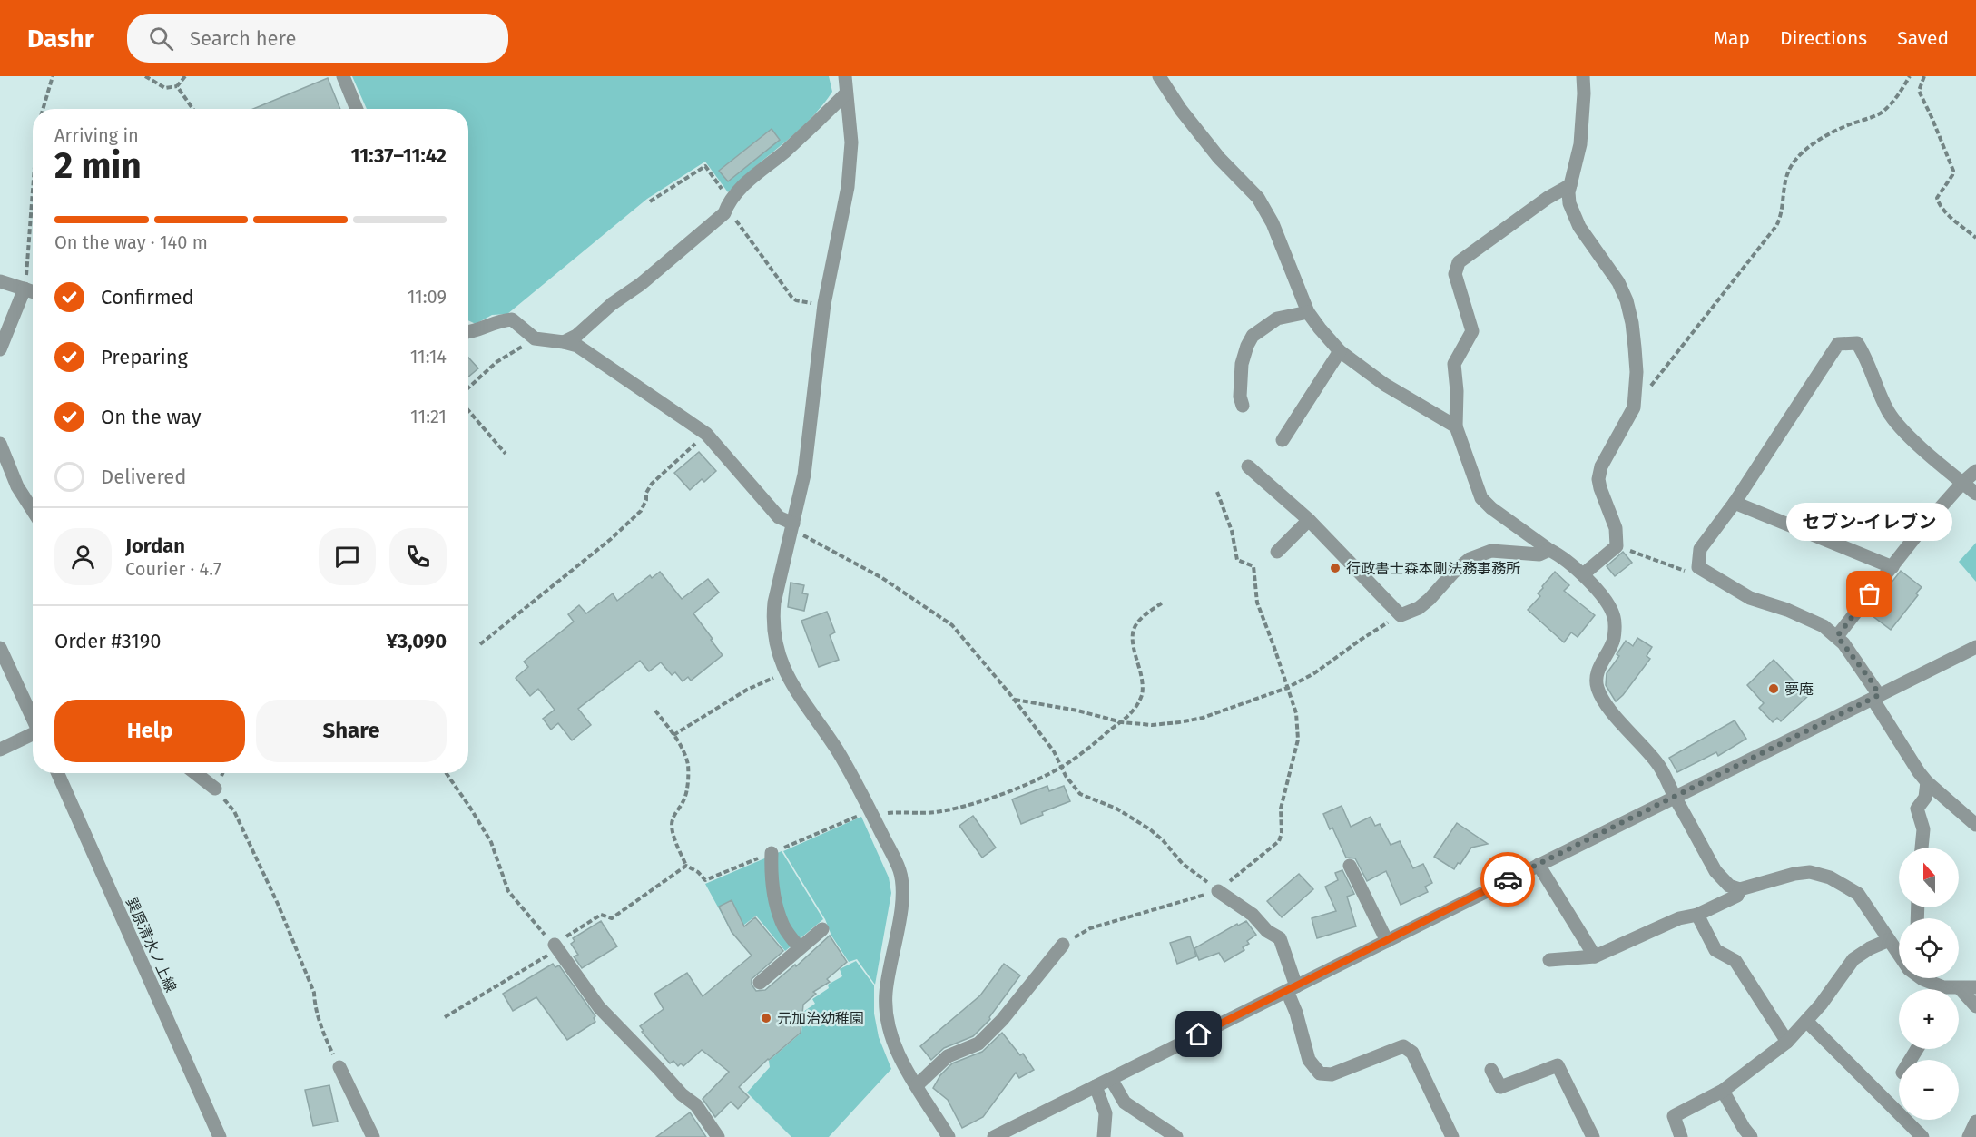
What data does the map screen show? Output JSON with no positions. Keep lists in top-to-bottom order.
{
  "streets": {
    "street": ["巽原清水ノ上線"]
  },
  "places": [
    "行政書士森本剛法務事務所",
    "セブン-イレブン",
    "夢庵",
    "元加治幼稚園"
  ],
  "north": "top",
  "page": {
    "header": "Dashr",
    "search": "Search here",
    "nav": ["Map", "Directions", "Saved"],
    "heading": ["2 min", "Arriving in", "11:37–11:42"],
    "panel": [
      "Jordan",
      "Courier · 4.7",
      "Order #3190",
      "¥3,090"
    ],
    "bar": "On the way · 140 m",
    "list": [
      ["Confirmed", "11:09"],
      ["Preparing", "11:14"],
      ["On the way", "11:21"],
      "Delivered"
    ],
    "bubble": "セブン-イレブン",
    "buttons": ["Help", "Share"],
    "map_buttons": ["+", "−"]
  }
}
